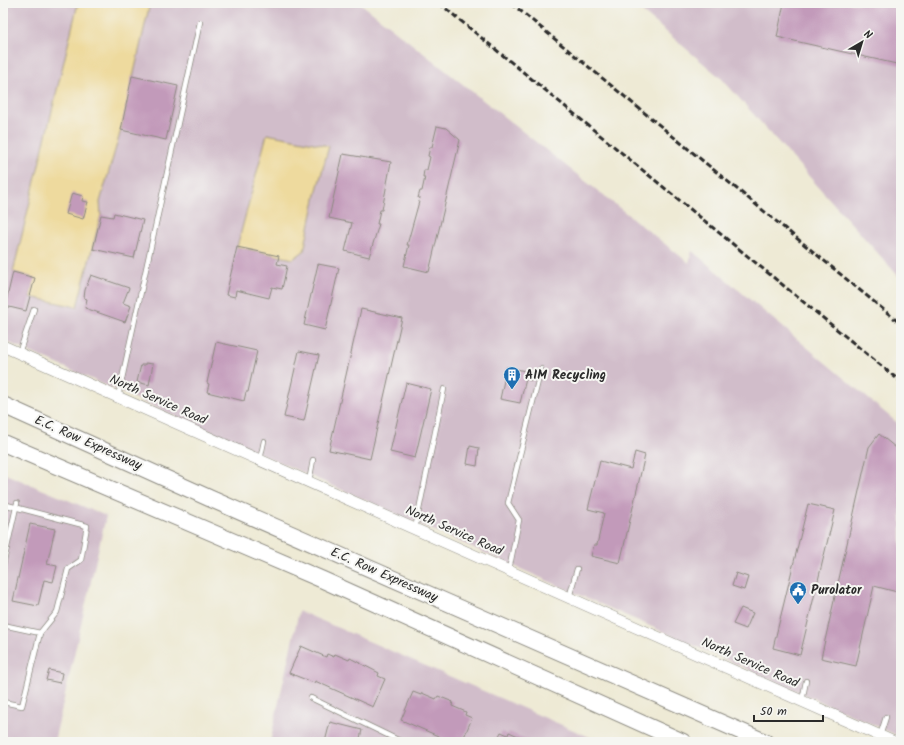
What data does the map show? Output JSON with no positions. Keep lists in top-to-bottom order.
{
  "streets": {
    "highway": ["E.C. Row Expressway"],
    "street": ["North Service Road"]
  },
  "places": {
    "building": ["AIM Recycling"],
    "public building": ["Purolator"]
  },
  "scale_bar": "50 m",
  "north": "top right"
}
